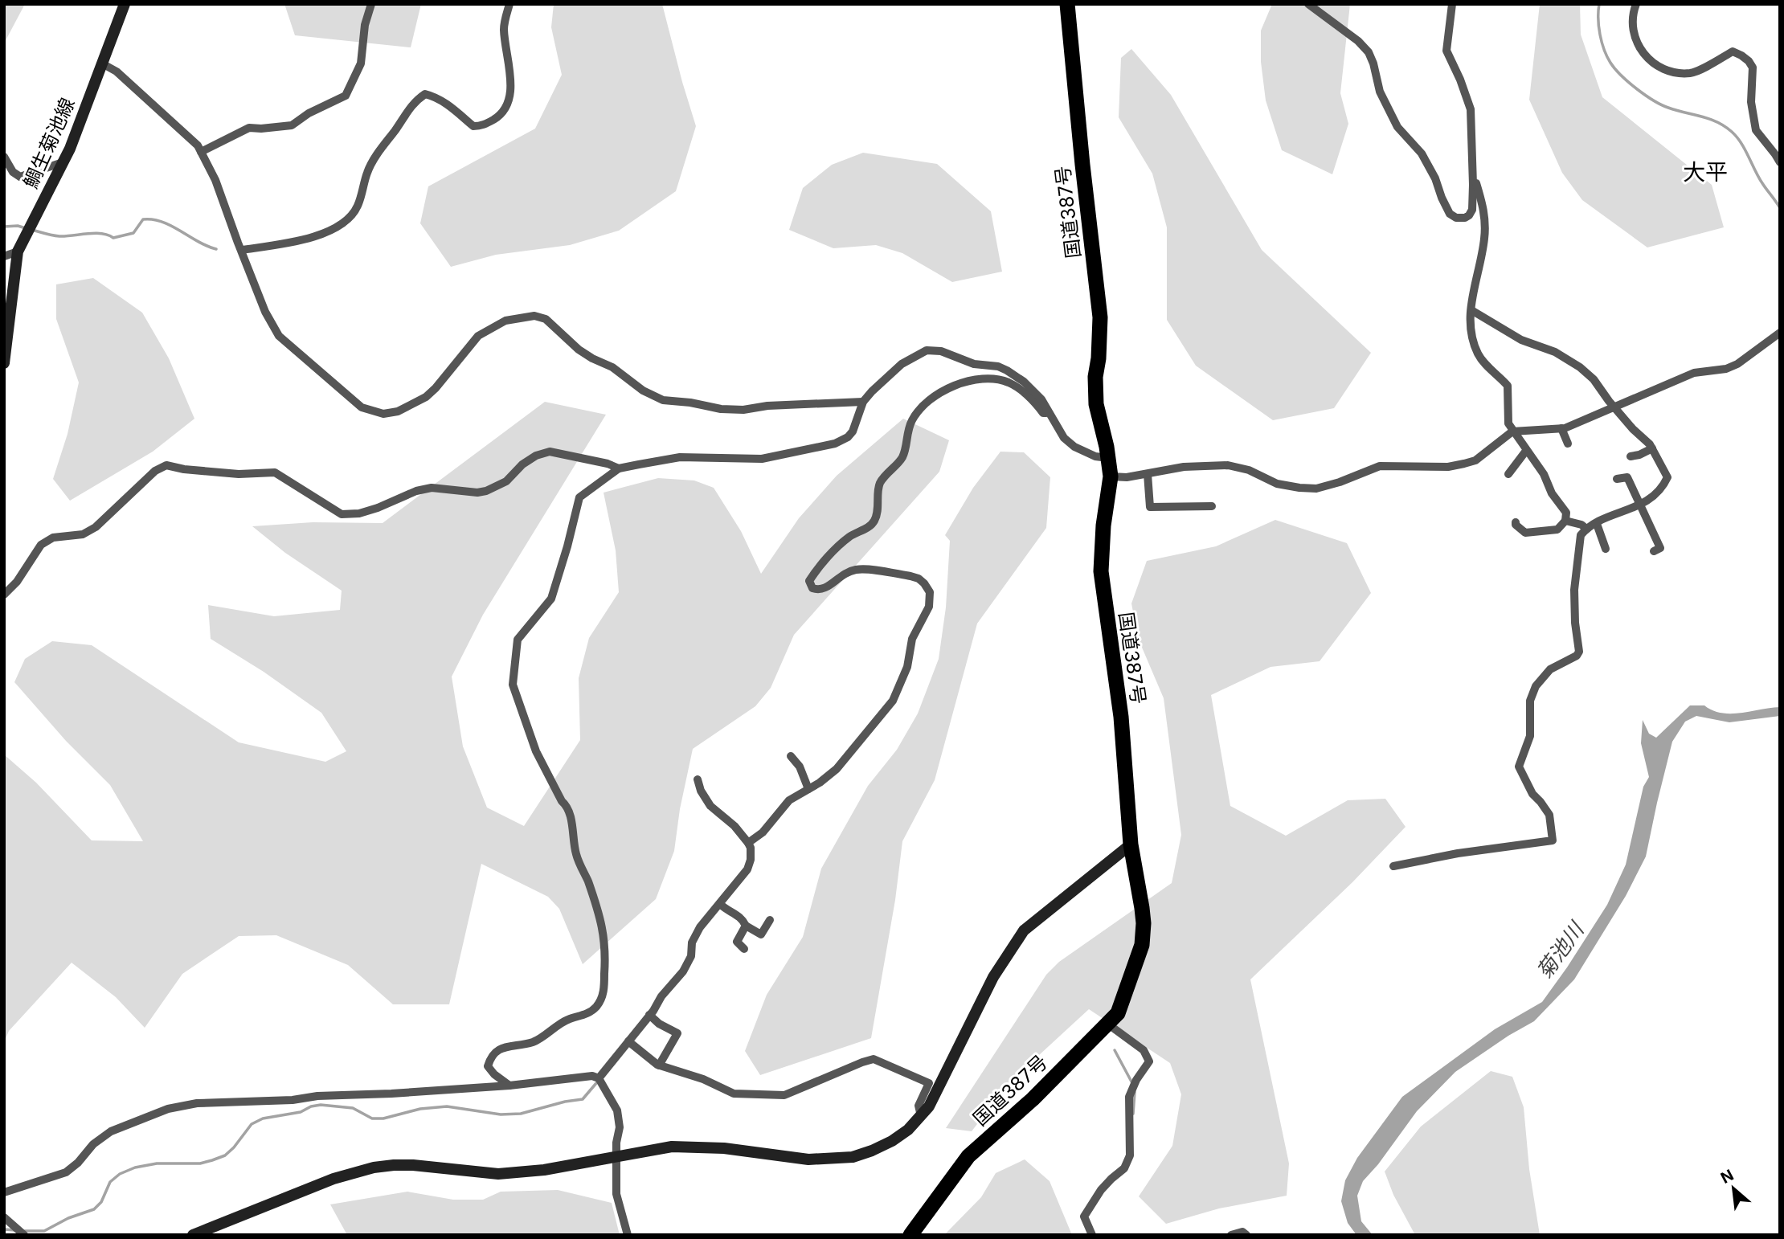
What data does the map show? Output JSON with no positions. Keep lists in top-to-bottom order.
{
  "streets": {
    "highway": ["国道387号"],
    "street": ["鯛生菊池線"]
  },
  "districts": ["大平"],
  "water": ["菊池川"],
  "north": "top left"
}
